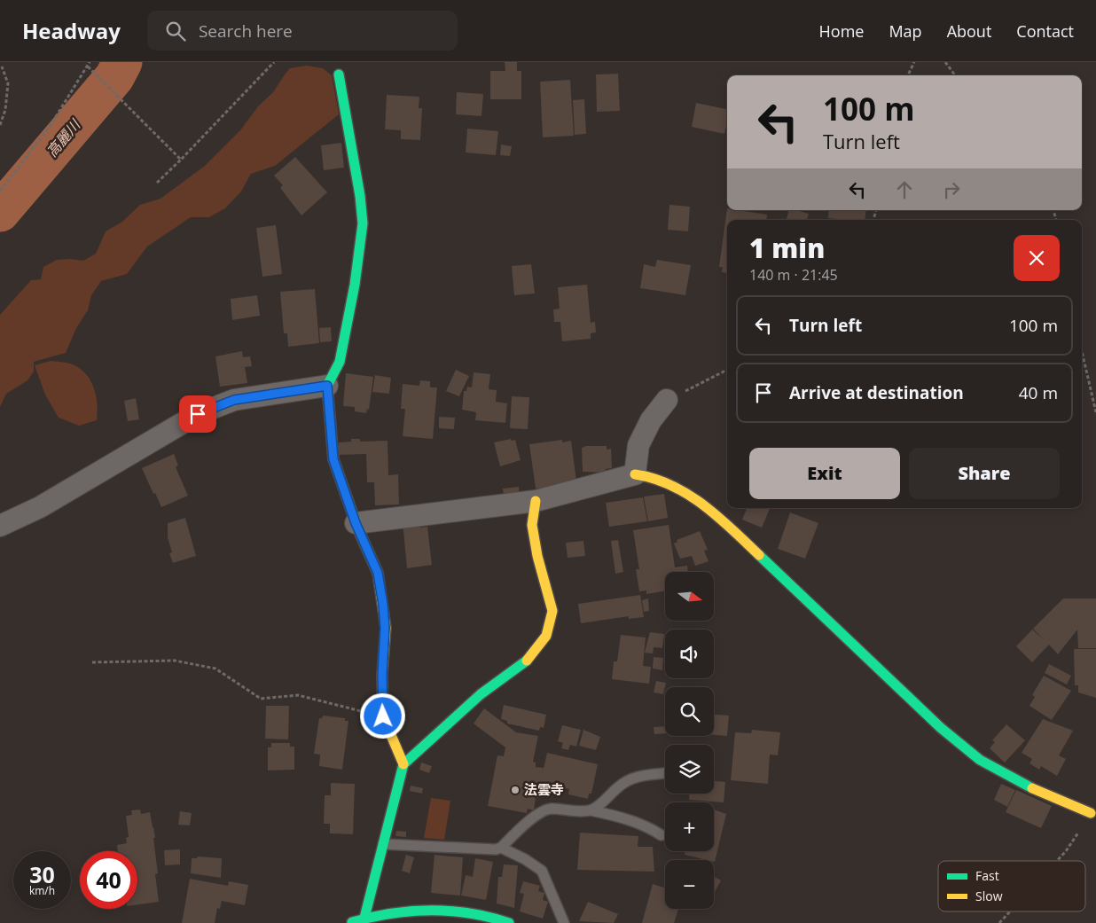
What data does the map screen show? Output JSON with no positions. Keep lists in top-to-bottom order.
{
  "water": ["高麗川"],
  "places": ["法雲寺"],
  "legend": ["Fast", "Slow"],
  "north": "right",
  "page": {
    "header": "Headway",
    "search": "Search here",
    "nav": [
      "Home",
      "Map",
      "About",
      "Contact"
    ],
    "turn": ["100 m", "Turn left"],
    "heading": ["1 min", "140 m · 21:45"],
    "list": [
      {
        "name": "Turn left",
        "value": "100 m"
      },
      {
        "name": "Arrive at destination",
        "value": "40 m"
      }
    ],
    "buttons": ["Exit", "Share"],
    "map_buttons": ["+", "−"],
    "speed": "30 km/h",
    "limit": "40"
  }
}
